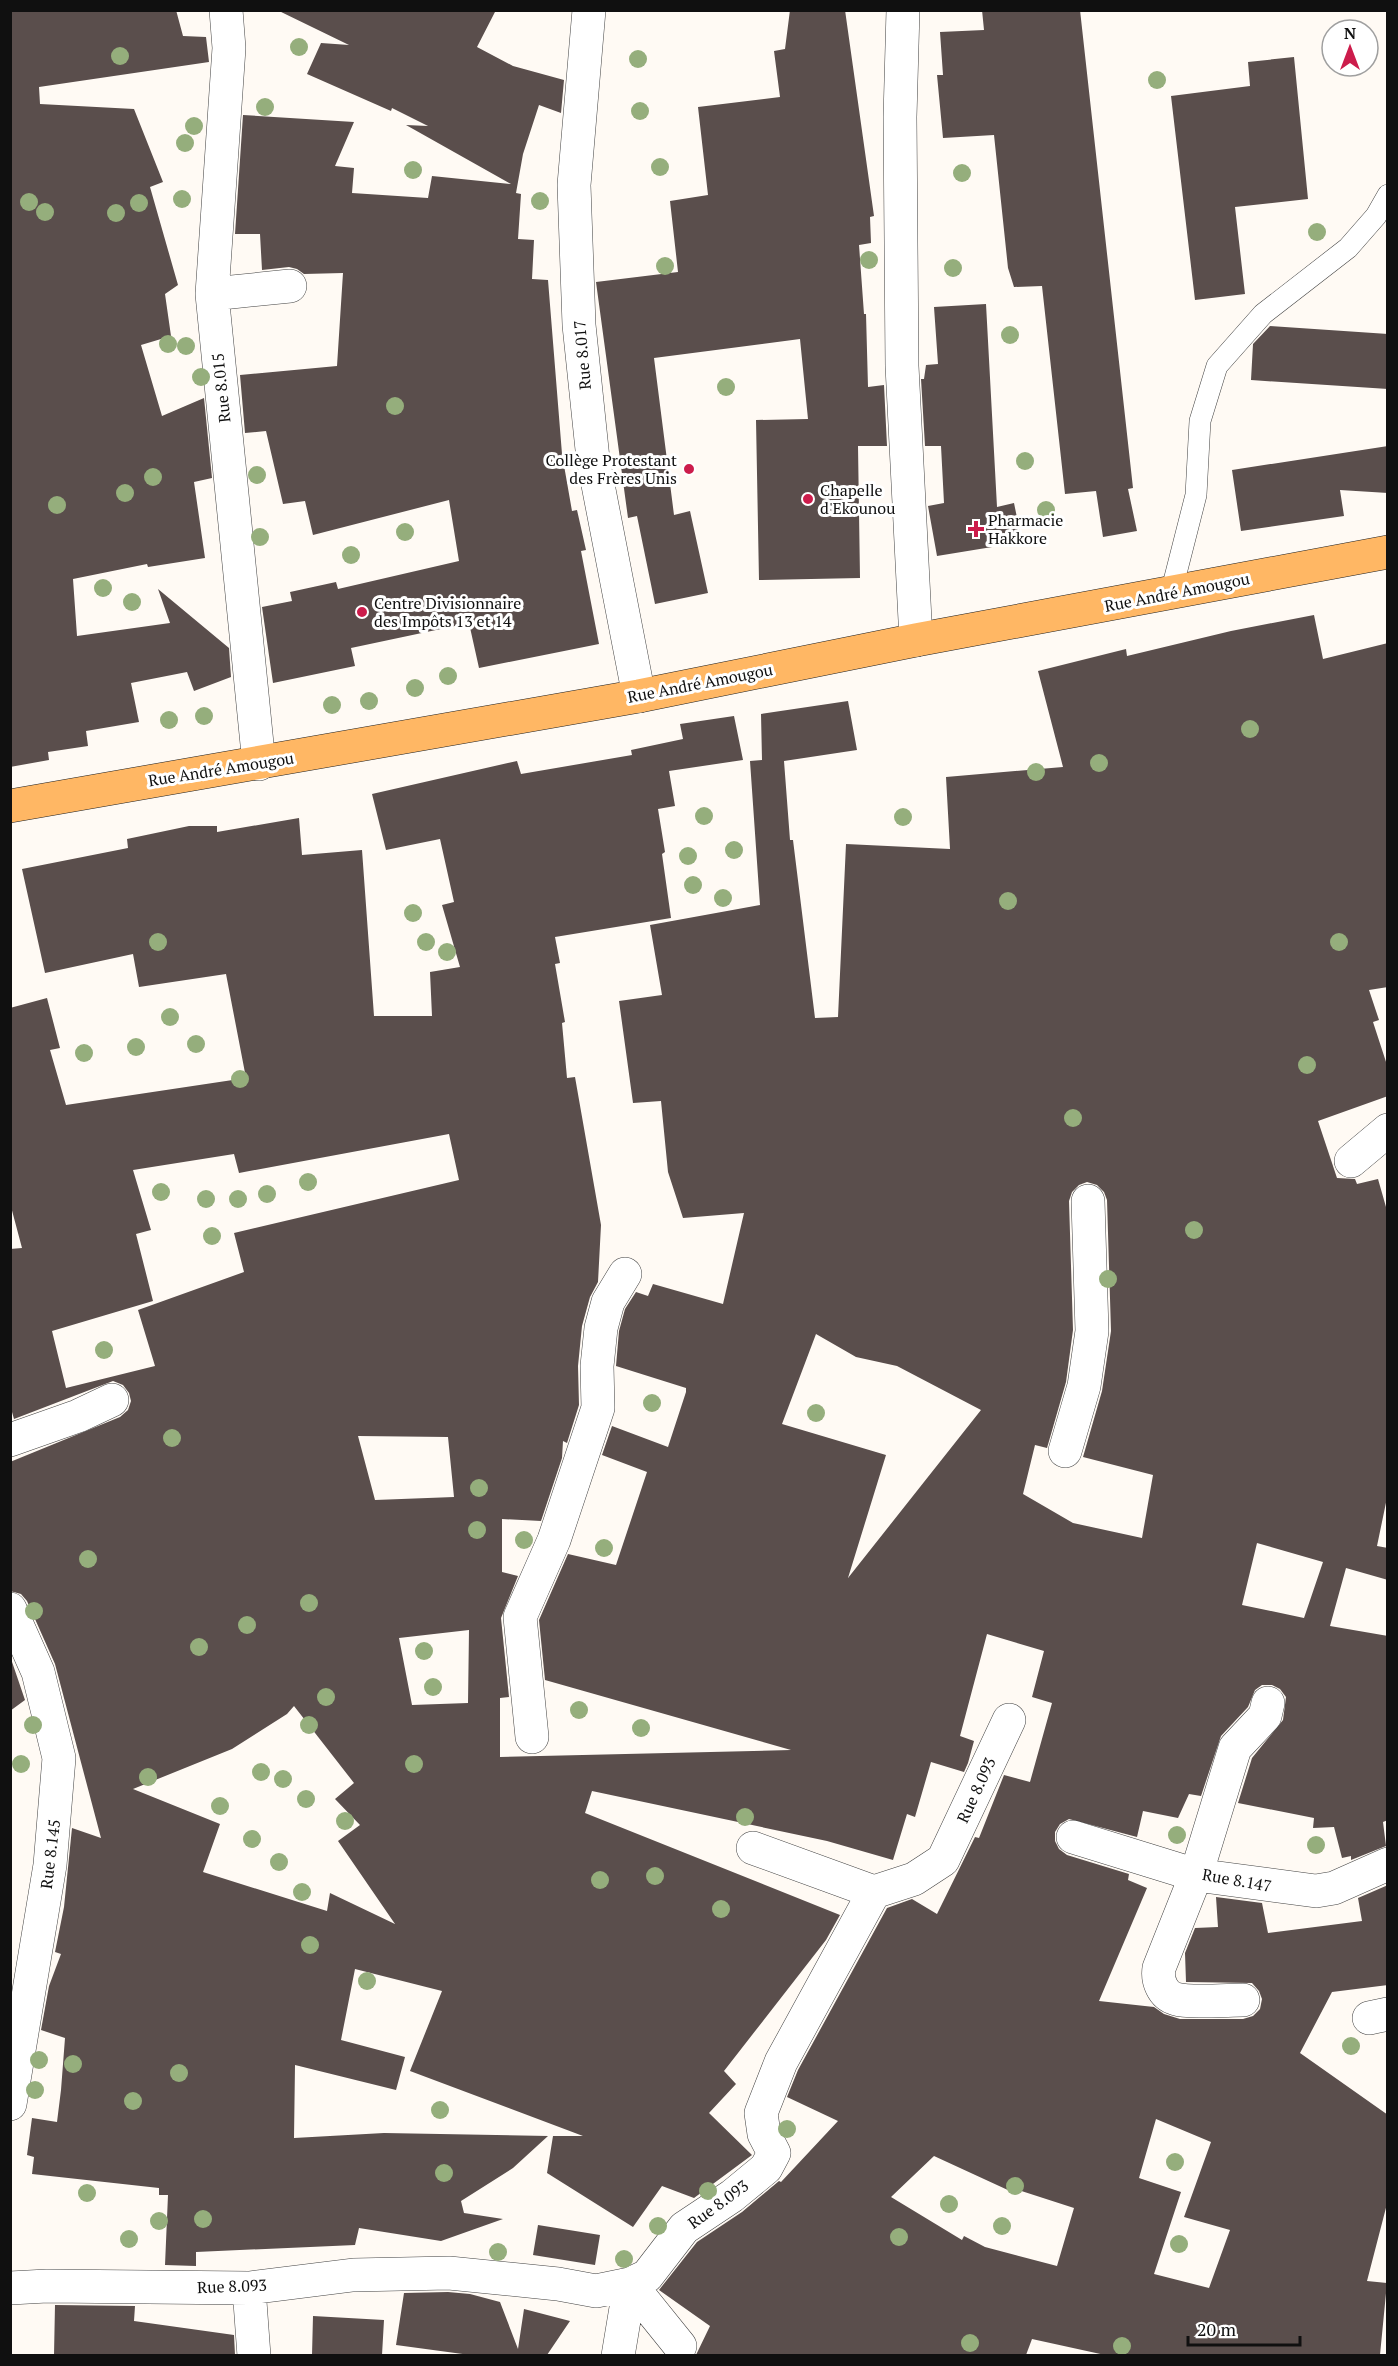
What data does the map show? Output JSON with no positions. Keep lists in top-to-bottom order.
{
  "streets": {
    "main road": ["Rue André Amougou"],
    "street": [
      "Rue 8.017",
      "Rue 8.015",
      "Rue 8.093",
      "Rue 8.145",
      "Rue 8.147"
    ]
  },
  "crossings": [
    ["Rue 8.017", "Rue André Amougou"],
    ["Rue 8.015", "Rue André Amougou"]
  ],
  "places": {
    "other": ["Collège Protestant des Frères Unis", "Chapelle d'Ekounou", "Centre Divisionnaire des Impôts 13 et 14"],
    "health": ["Pharmacie Hakkore"]
  },
  "scale_bar": "20 m",
  "north": "top"
}
